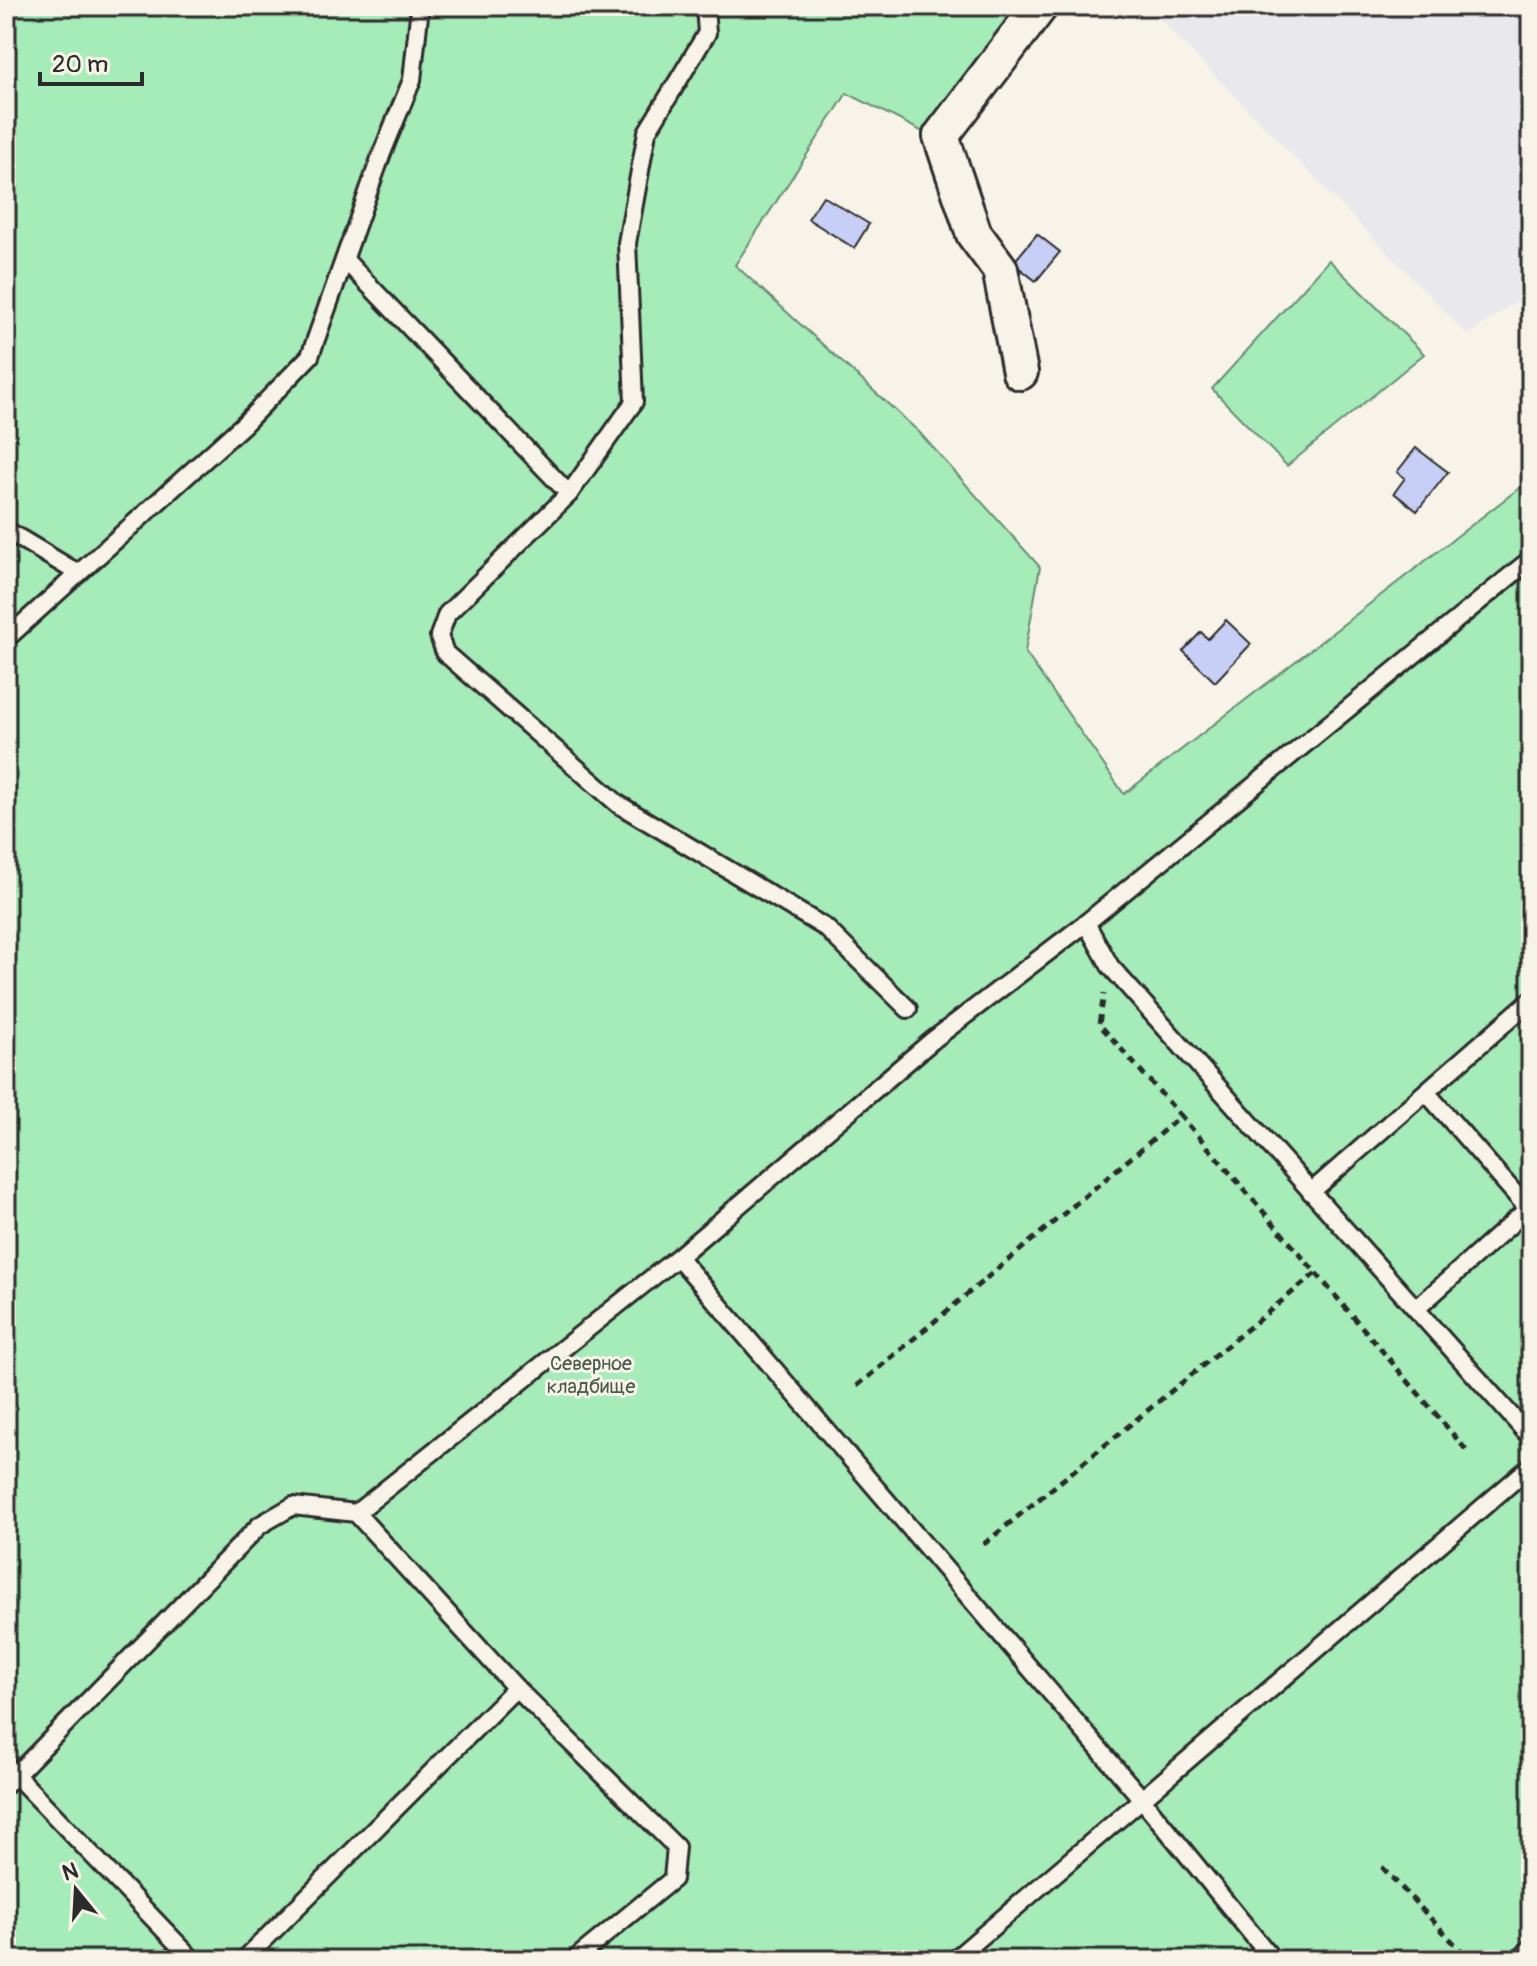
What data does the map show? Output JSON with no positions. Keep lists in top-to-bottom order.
{
  "parks": ["Северное кладбище"],
  "scale_bar": "20 m",
  "north": "top"
}
